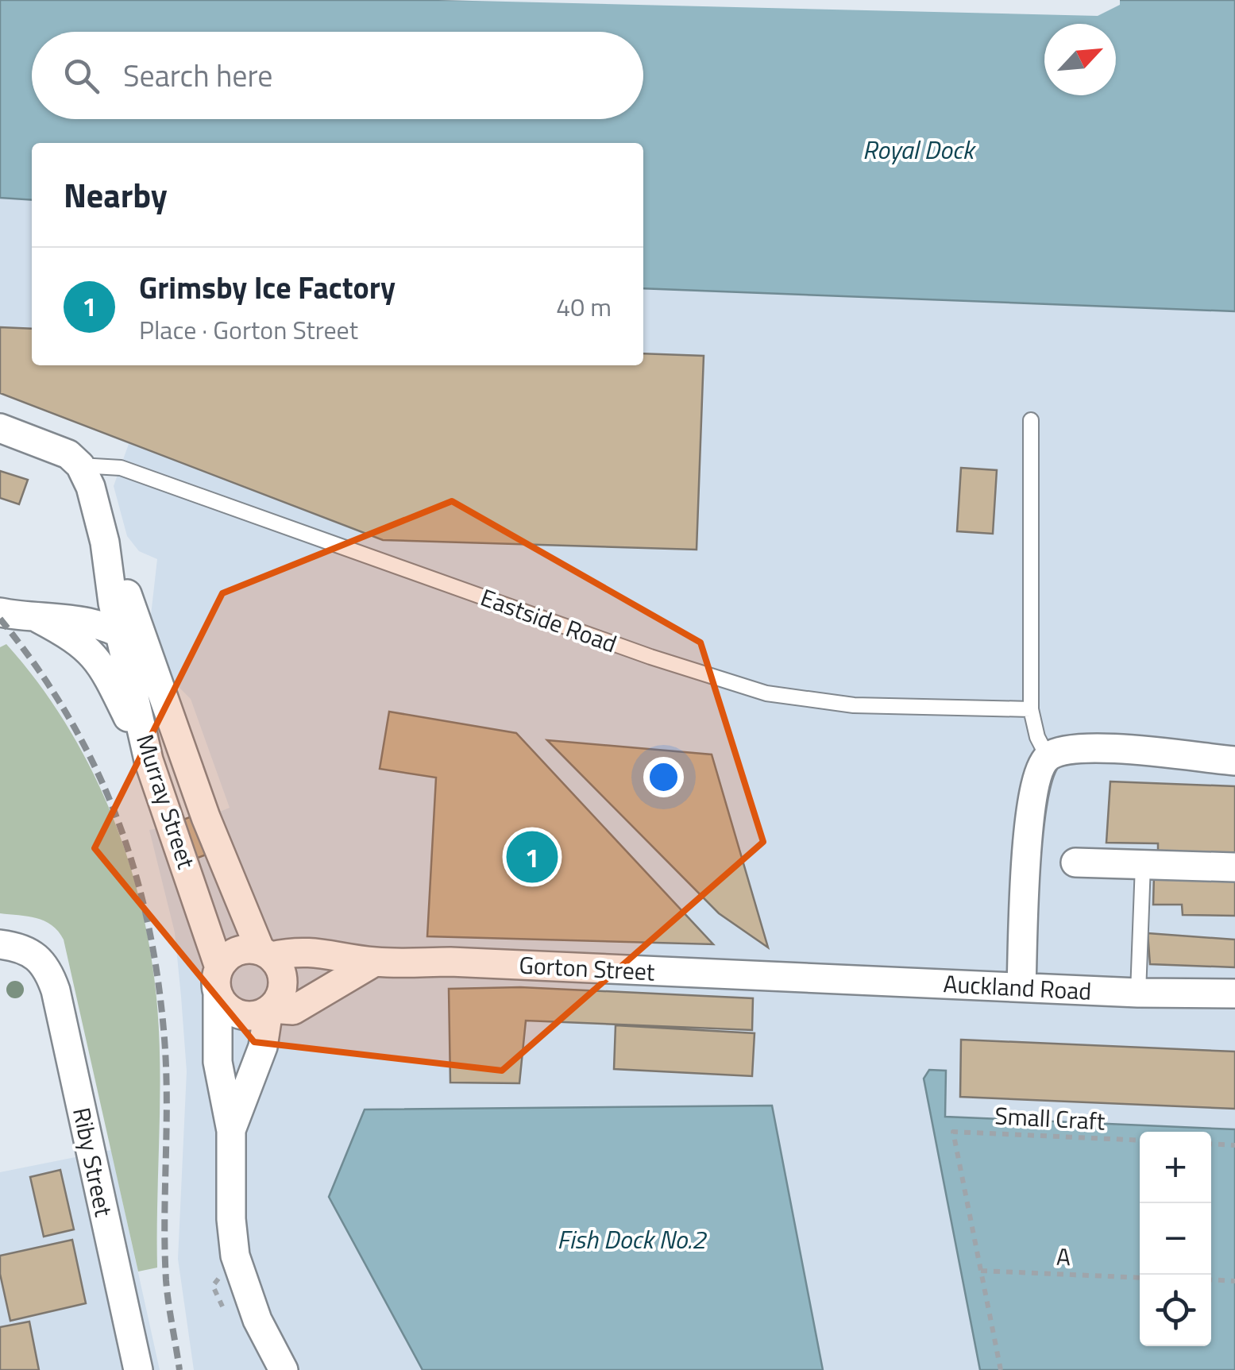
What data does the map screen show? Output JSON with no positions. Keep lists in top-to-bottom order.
{
  "streets": {
    "street": [
      "Eastside Road",
      "Murray Street",
      "Gorton Street",
      "Auckland Road",
      "Riby Street"
    ],
    "path": ["Small Craft", "A"]
  },
  "crossings": [
    ["Murray Street", "Gorton Street"],
    ["Gorton Street", "Auckland Road"],
    ["Small Craft", "A"]
  ],
  "water": ["Royal Dock", "Fish Dock No.2"],
  "north": "top right",
  "page": {
    "search": "Search here",
    "heading": "Nearby",
    "list": [
      {
        "mark": "1",
        "name": "Grimsby Ice Factory",
        "note": "Place · Gorton Street",
        "value": "40 m"
      }
    ],
    "pins": "1",
    "map_buttons": ["+", "−"]
  }
}
